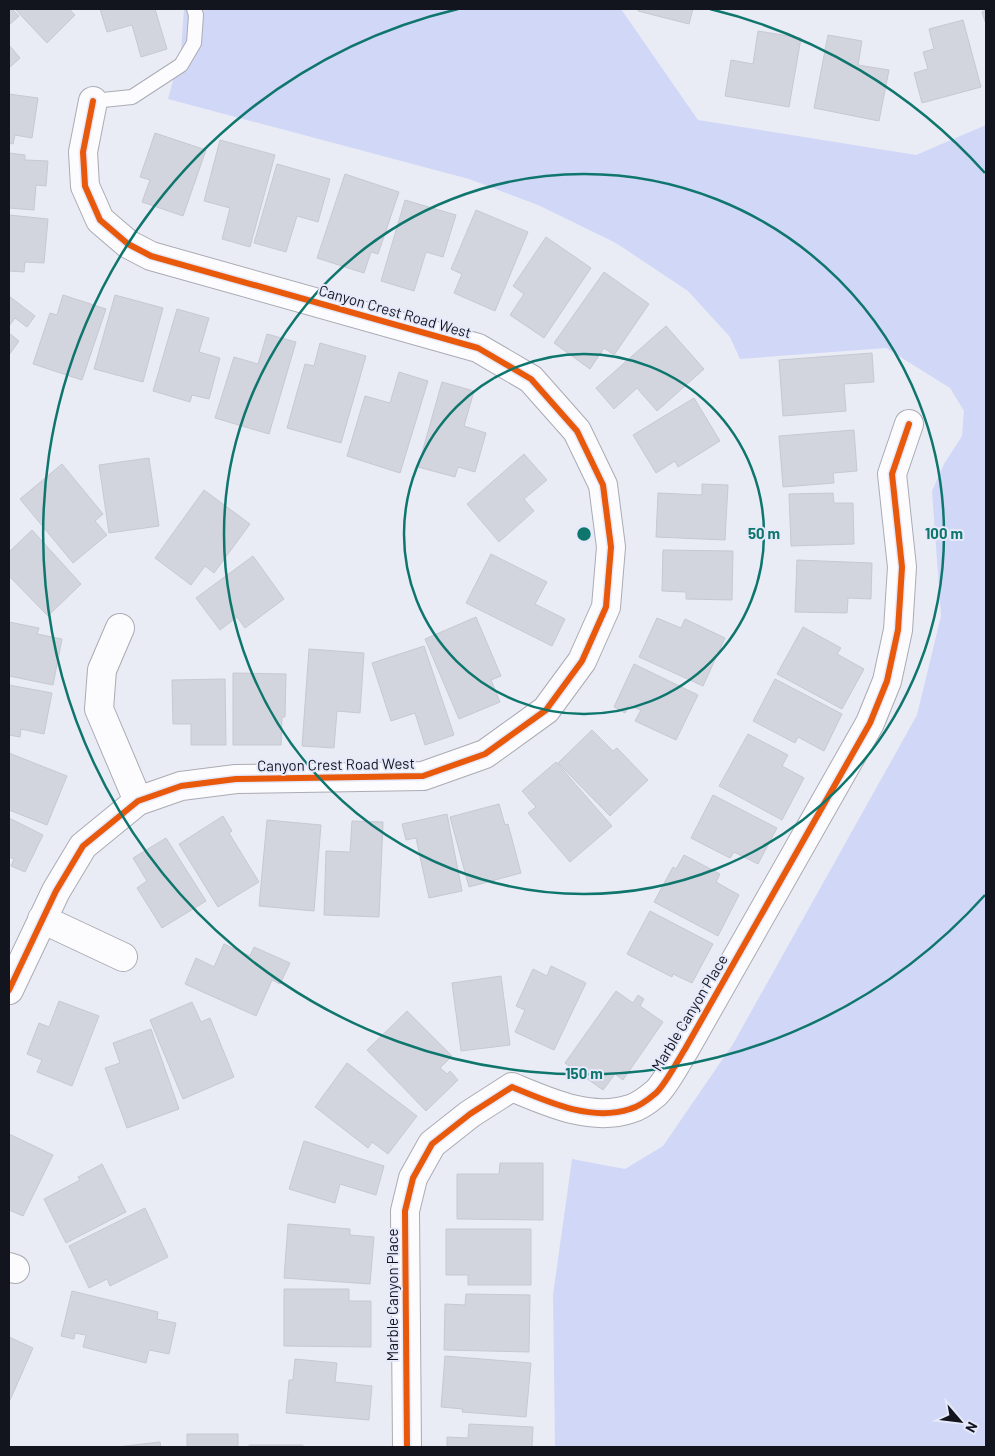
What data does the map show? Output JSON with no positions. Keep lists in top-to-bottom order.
{
  "streets": {
    "street": ["Canyon Crest Road West", "Marble Canyon Place"]
  },
  "north": "bottom right",
  "rings": ["50 m", "100 m", "150 m"]
}
